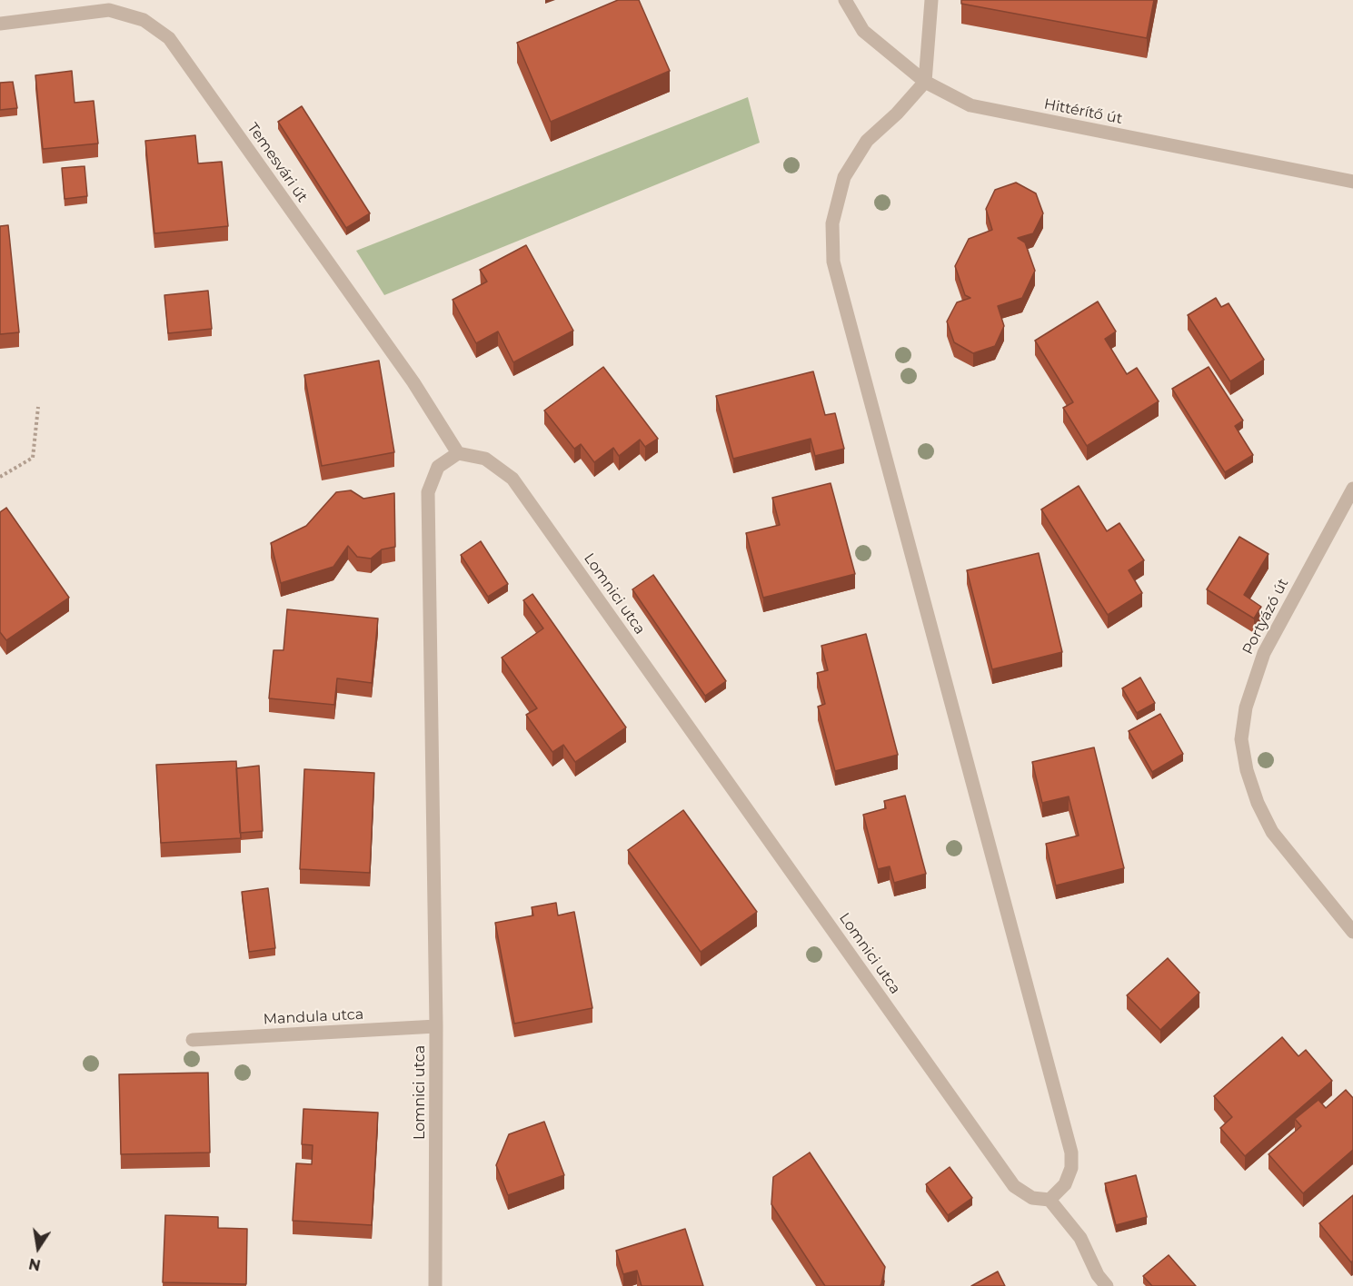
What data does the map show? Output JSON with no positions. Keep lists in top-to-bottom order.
{
  "streets": {
    "street": [
      "Hittérítő út",
      "Temesvári út",
      "Lomnici utca",
      "Portyázó út",
      "Mandula utca"
    ]
  },
  "crossings": [
    ["Temesvári út", "Lomnici utca"],
    ["Lomnici utca", "Mandula utca"]
  ],
  "north": "bottom"
}
